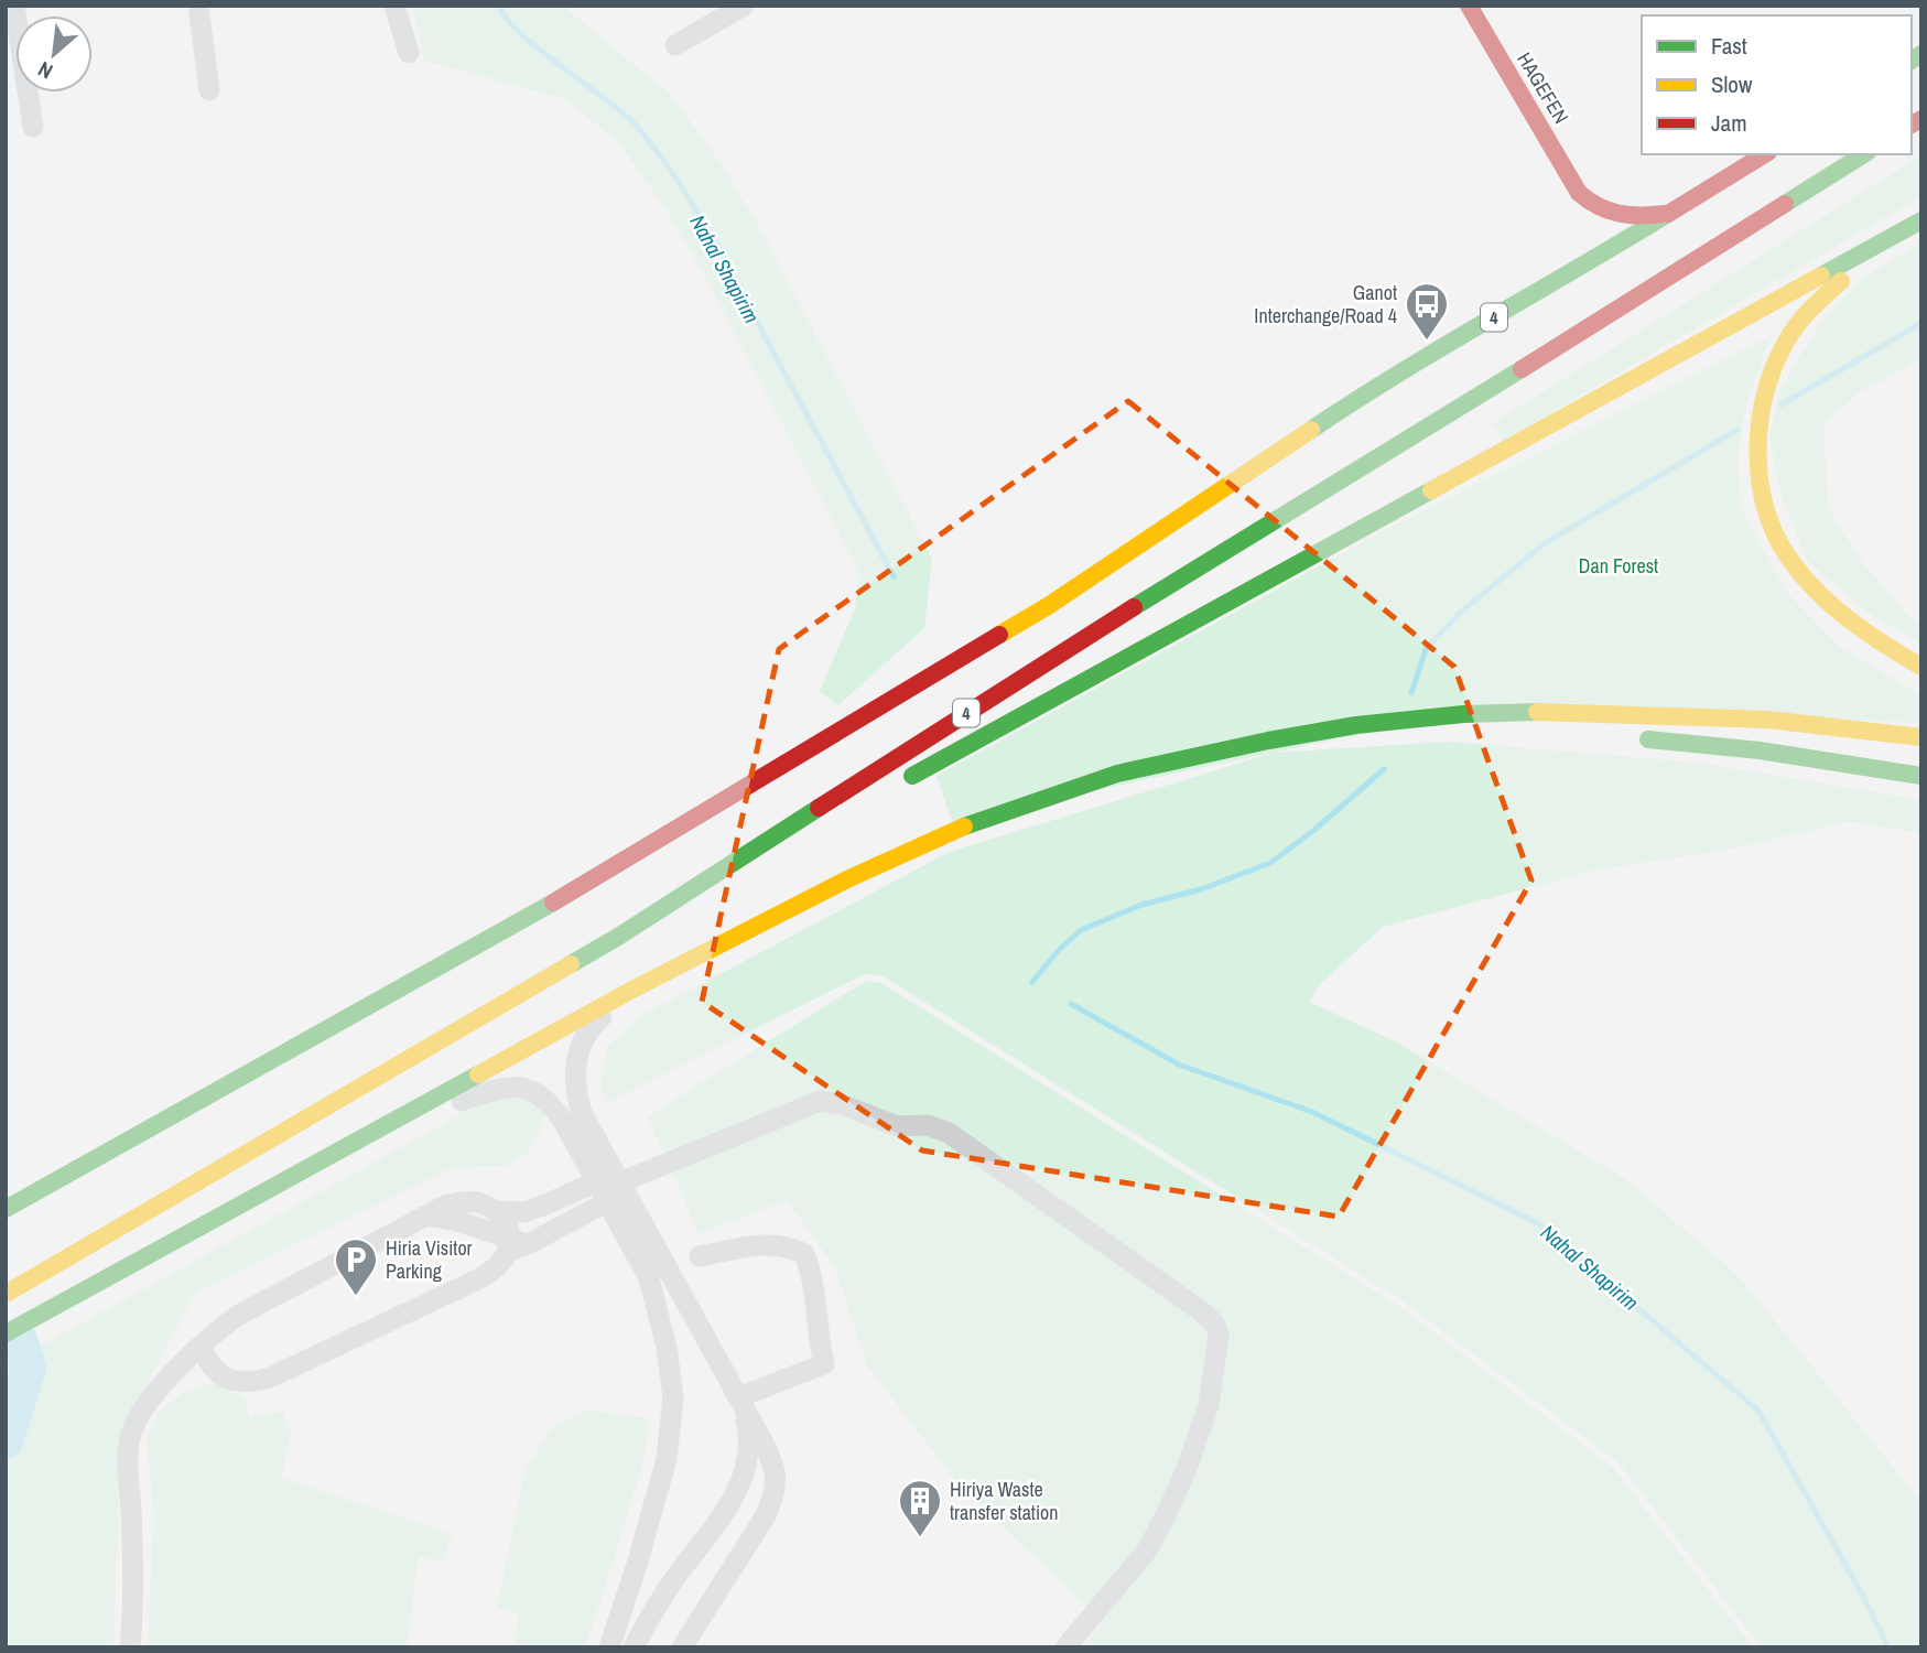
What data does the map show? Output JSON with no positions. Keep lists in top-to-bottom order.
{
  "streets": {
    "main road": ["HAGEFEN", "4"]
  },
  "water": ["Nahal Shapirim"],
  "parks": ["Dan Forest"],
  "places": {
    "bus stop": ["Ganot Interchange/Road 4"],
    "parking": ["Hiria Visitor Parking"],
    "building": ["Hiriya Waste transfer station"]
  },
  "legend": ["Fast", "Slow", "Jam"],
  "north": "bottom left"
}
